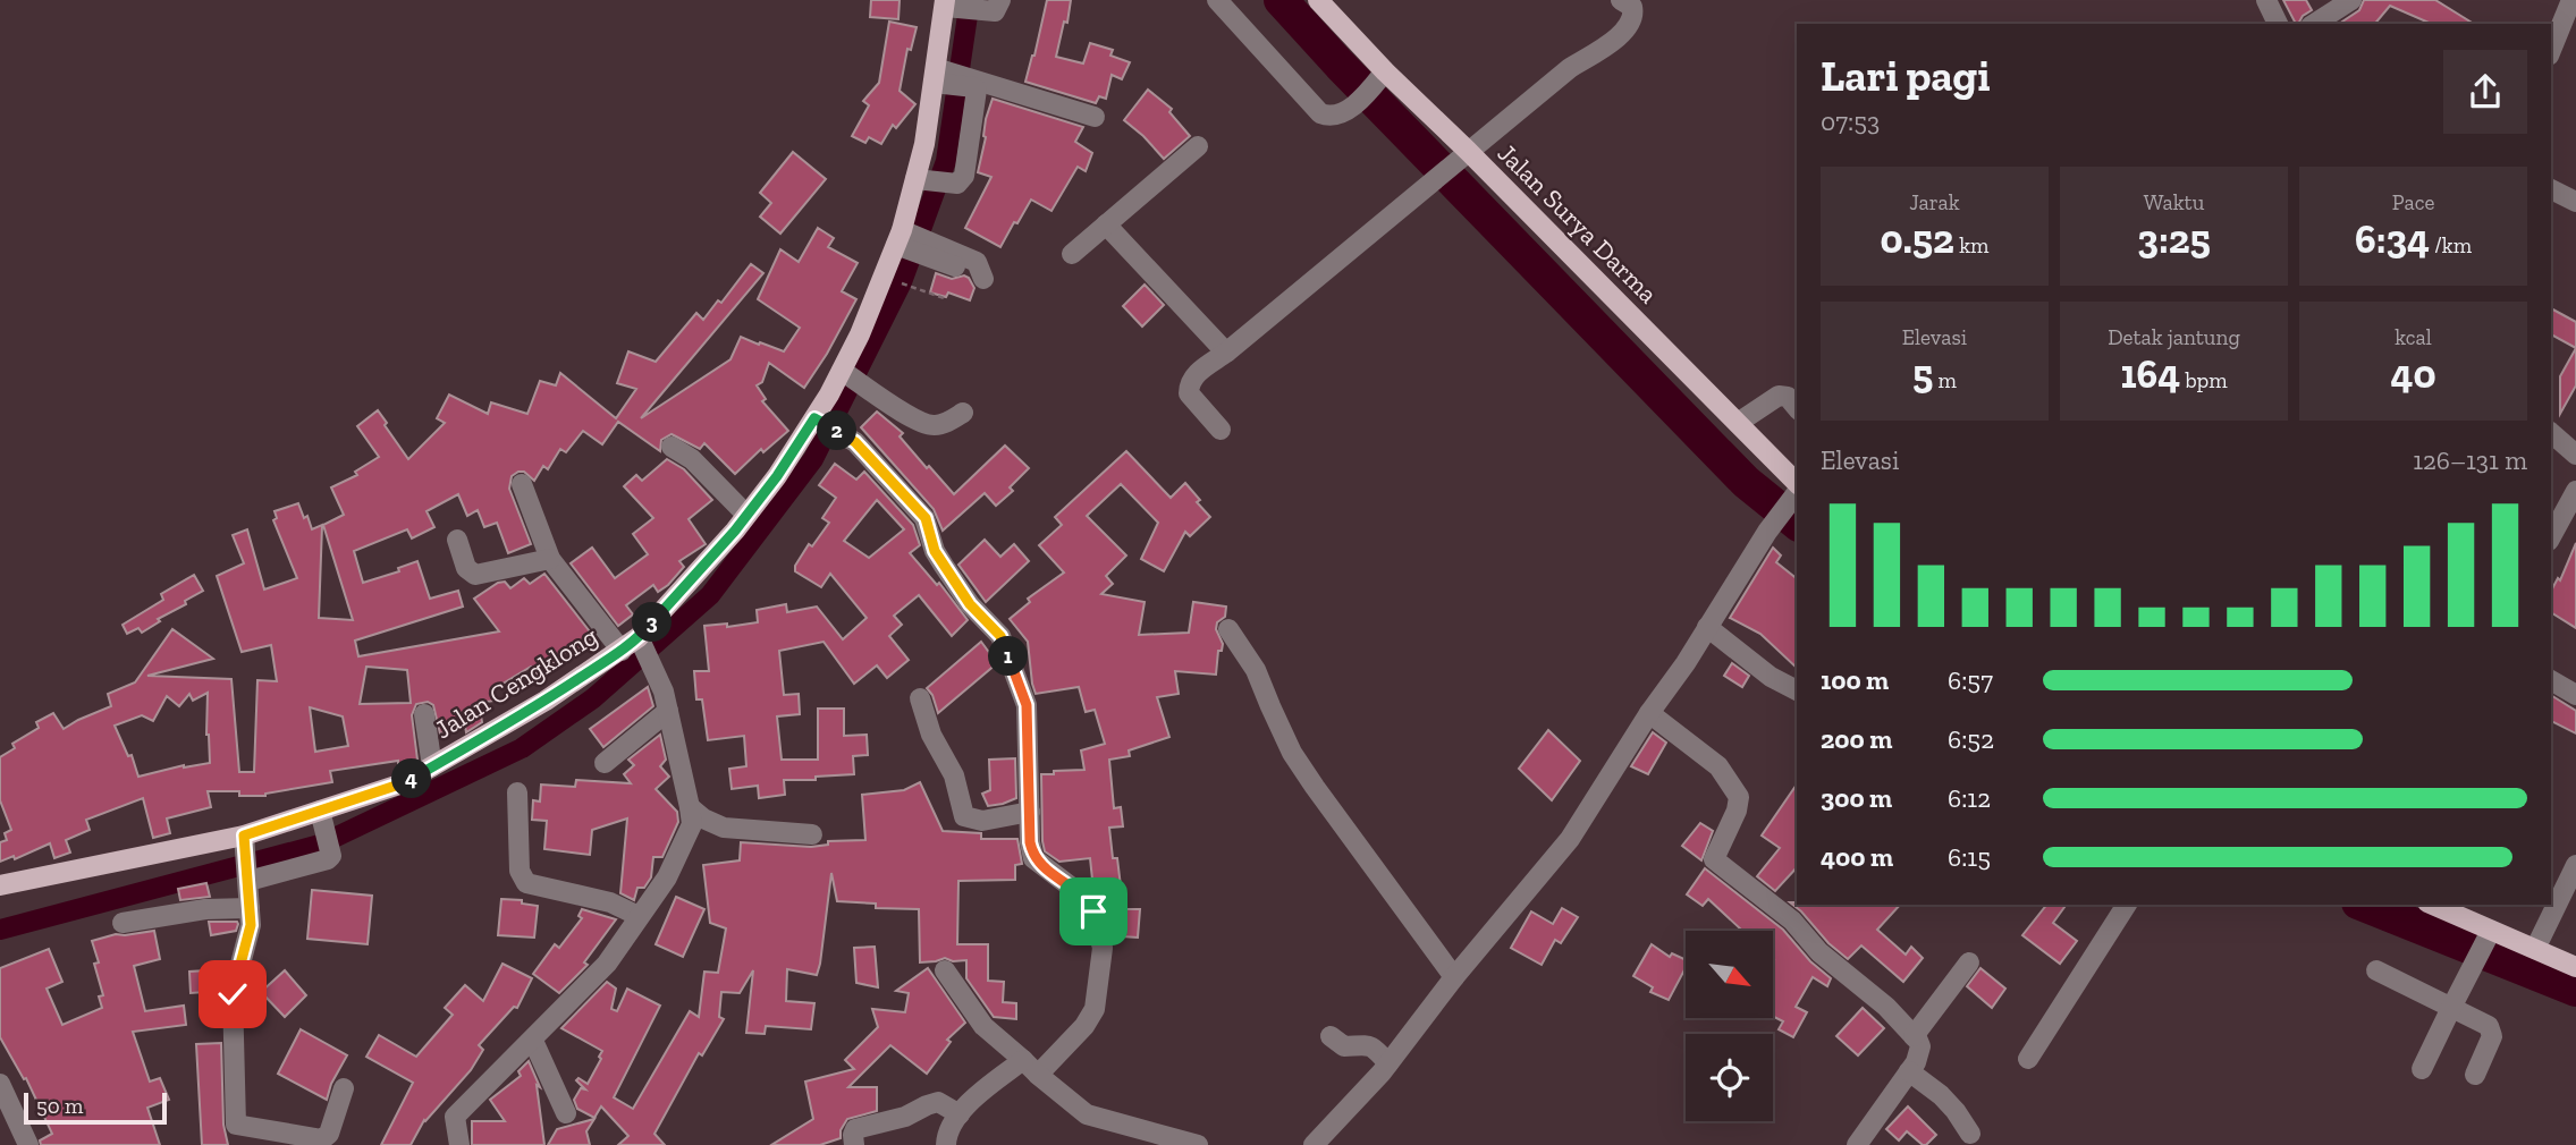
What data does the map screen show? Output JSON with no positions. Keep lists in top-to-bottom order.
{
  "streets": {
    "main road": ["Jalan Surya Darma", "Jalan Cengklong"]
  },
  "scale_bar": "50 m",
  "north": "bottom right",
  "page": {
    "heading": ["Lari pagi", "07:53"],
    "stats": [
      ["Jarak", "0.52 km"],
      ["Waktu", "3:25"],
      ["Pace", "6:34 /km"],
      ["Elevasi", "5 m"],
      ["Detak jantung", "164 bpm"],
      ["kcal", "40"]
    ],
    "pins": [
      "2",
      "3",
      "1",
      "4"
    ],
    "chart": ["Elevasi", "126–131 m"],
    "list": [
      {
        "name": "100 m",
        "note": "6:57"
      },
      {
        "name": "200 m",
        "note": "6:52"
      },
      {
        "name": "300 m",
        "note": "6:12"
      },
      {
        "name": "400 m",
        "note": "6:15"
      }
    ],
    "scale": "50 m"
  }
}
